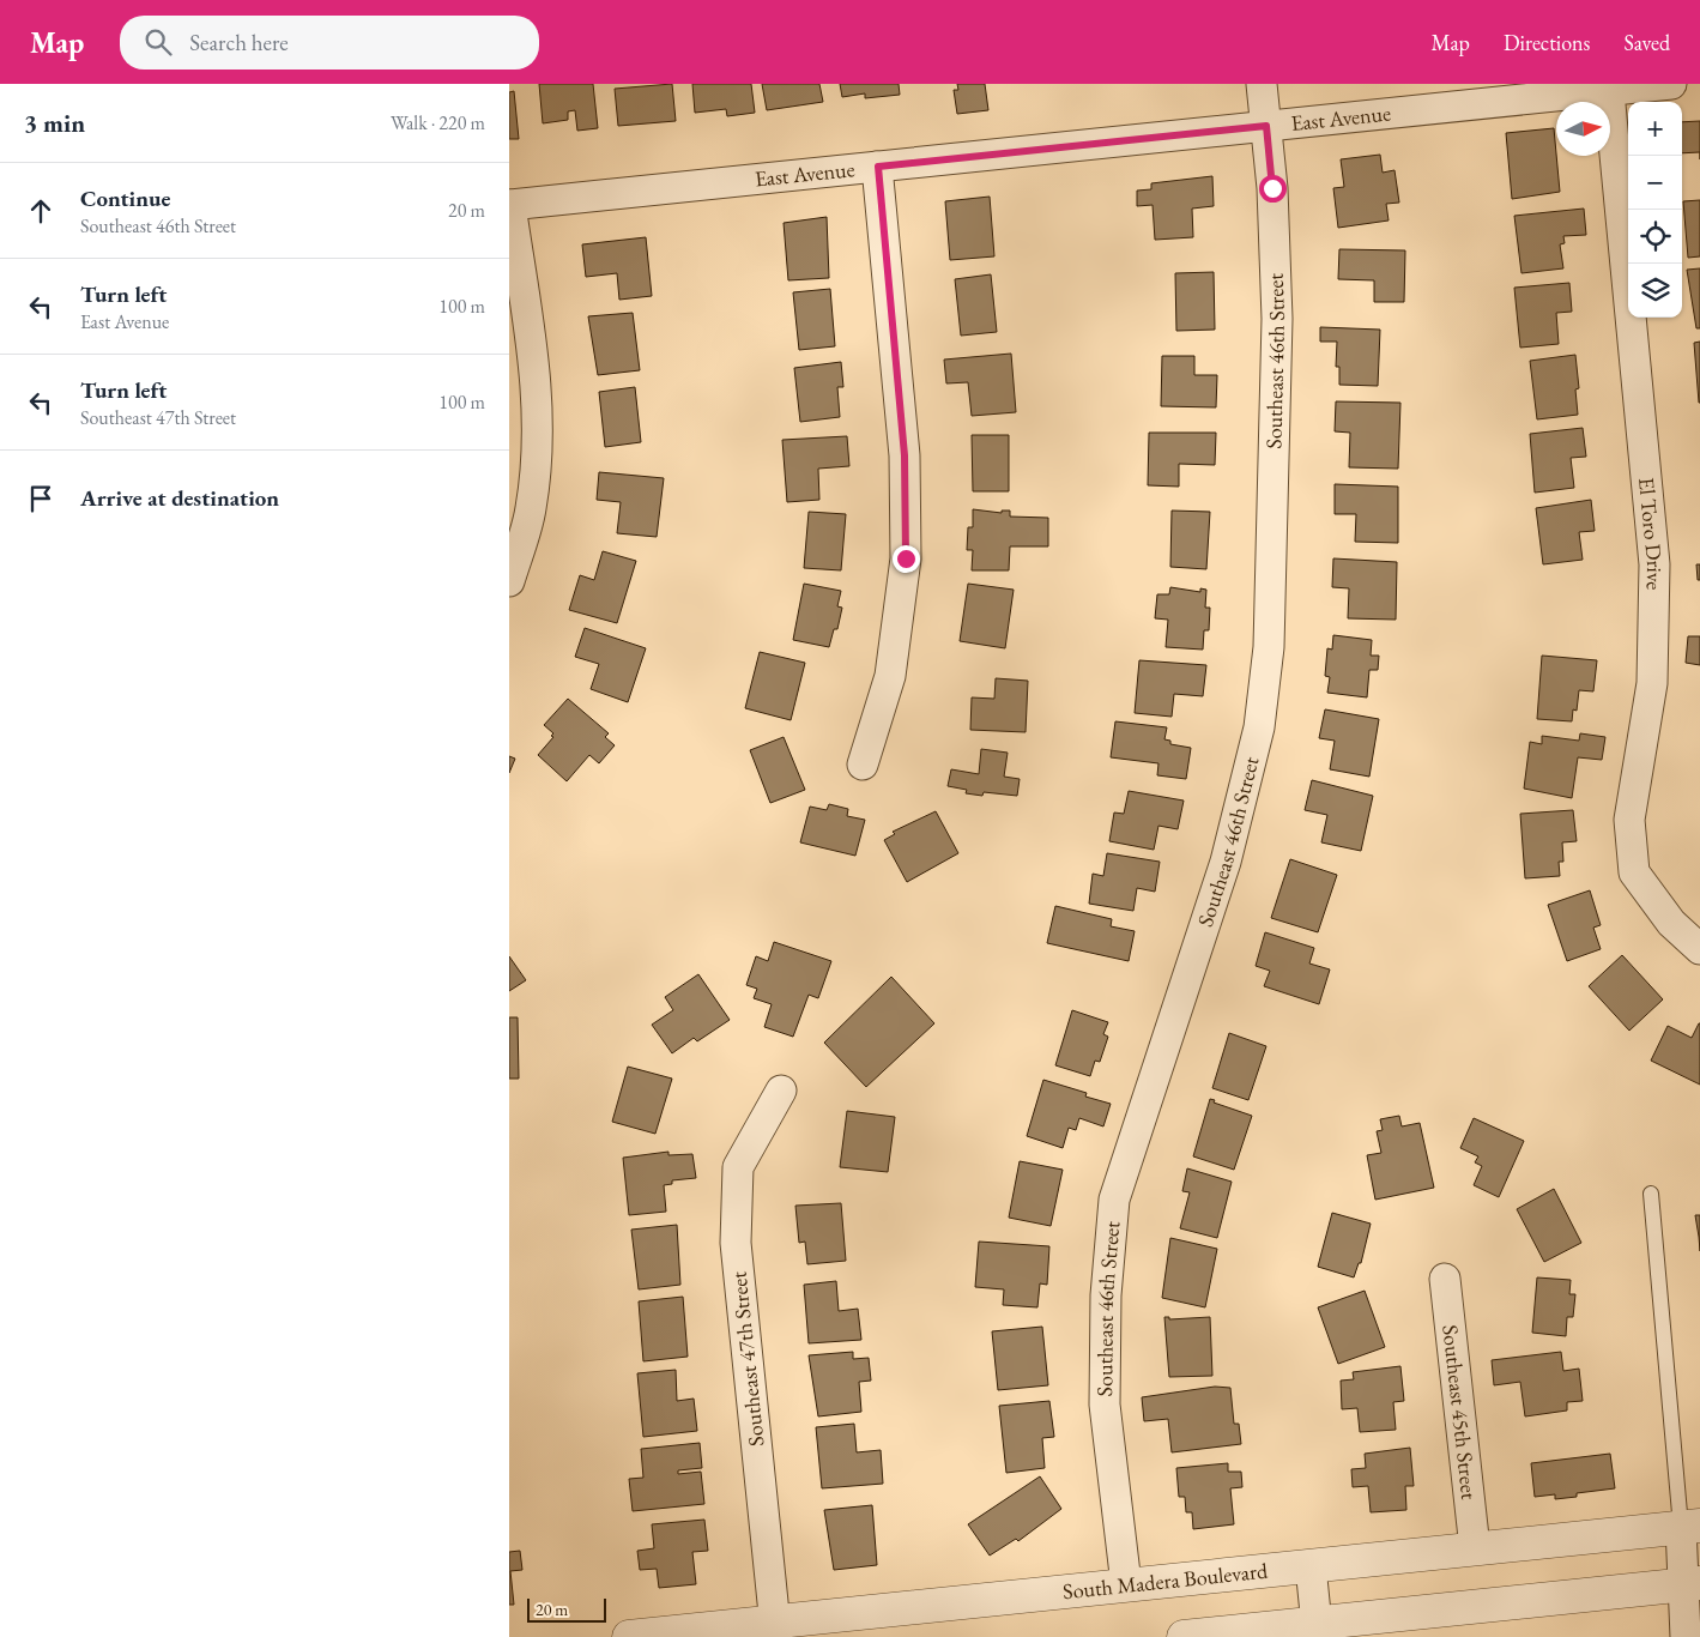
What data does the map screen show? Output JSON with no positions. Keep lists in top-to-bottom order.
{
  "streets": {
    "street": [
      "East Avenue",
      "Southeast 46th Street",
      "El Toro Drive",
      "Southeast 47th Street",
      "Southeast 45th Street",
      "South Madera Boulevard"
    ]
  },
  "crossings": [
    ["East Avenue", "Southeast 46th Street"],
    ["East Avenue", "El Toro Drive"],
    ["Southeast 46th Street", "South Madera Boulevard"],
    ["Southeast 47th Street", "South Madera Boulevard"],
    ["Southeast 45th Street", "South Madera Boulevard"]
  ],
  "scale_bar": "20 m",
  "north": "right",
  "page": {
    "header": "Map",
    "search": "Search here",
    "nav": ["Map", "Directions", "Saved"],
    "heading": ["3 min", "Walk · 220 m"],
    "map_buttons": ["+", "−"],
    "list": [
      ["Continue", "Southeast 46th Street", "20 m"],
      ["Turn left", "East Avenue", "100 m"],
      ["Turn left", "Southeast 47th Street", "100 m"],
      "Arrive at destination"
    ],
    "scale": "20 m"
  }
}
